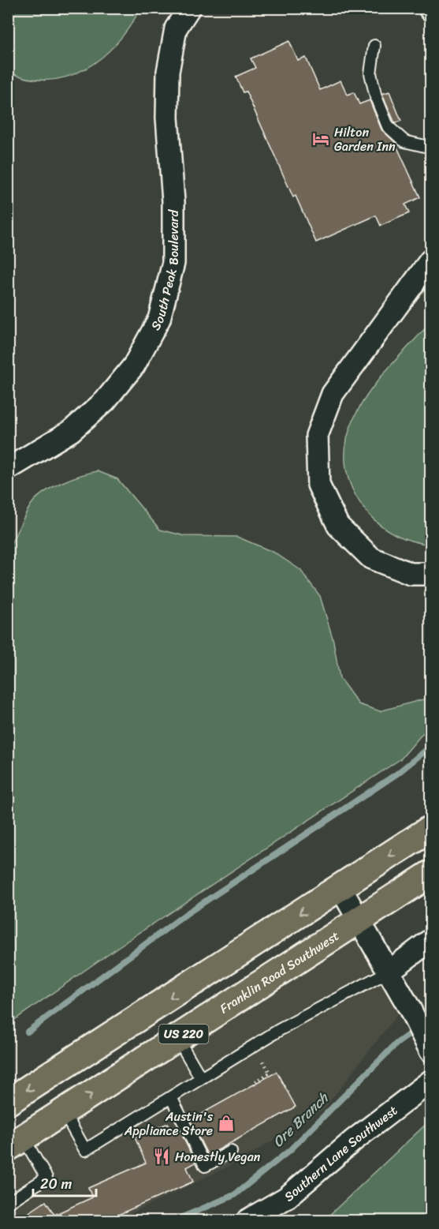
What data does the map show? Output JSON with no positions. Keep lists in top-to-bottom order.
{
  "streets": {
    "highway": ["Franklin Road Southwest", "US 220"],
    "street": ["South Peak Boulevard", "Southern Lane Southwest"]
  },
  "water": ["Ore Branch"],
  "places": {
    "hotel": ["Hilton Garden Inn"],
    "shop": ["Austin's Appliance Store"],
    "restaurant": ["Honestly Vegan"]
  },
  "scale_bar": "20 m"
}
